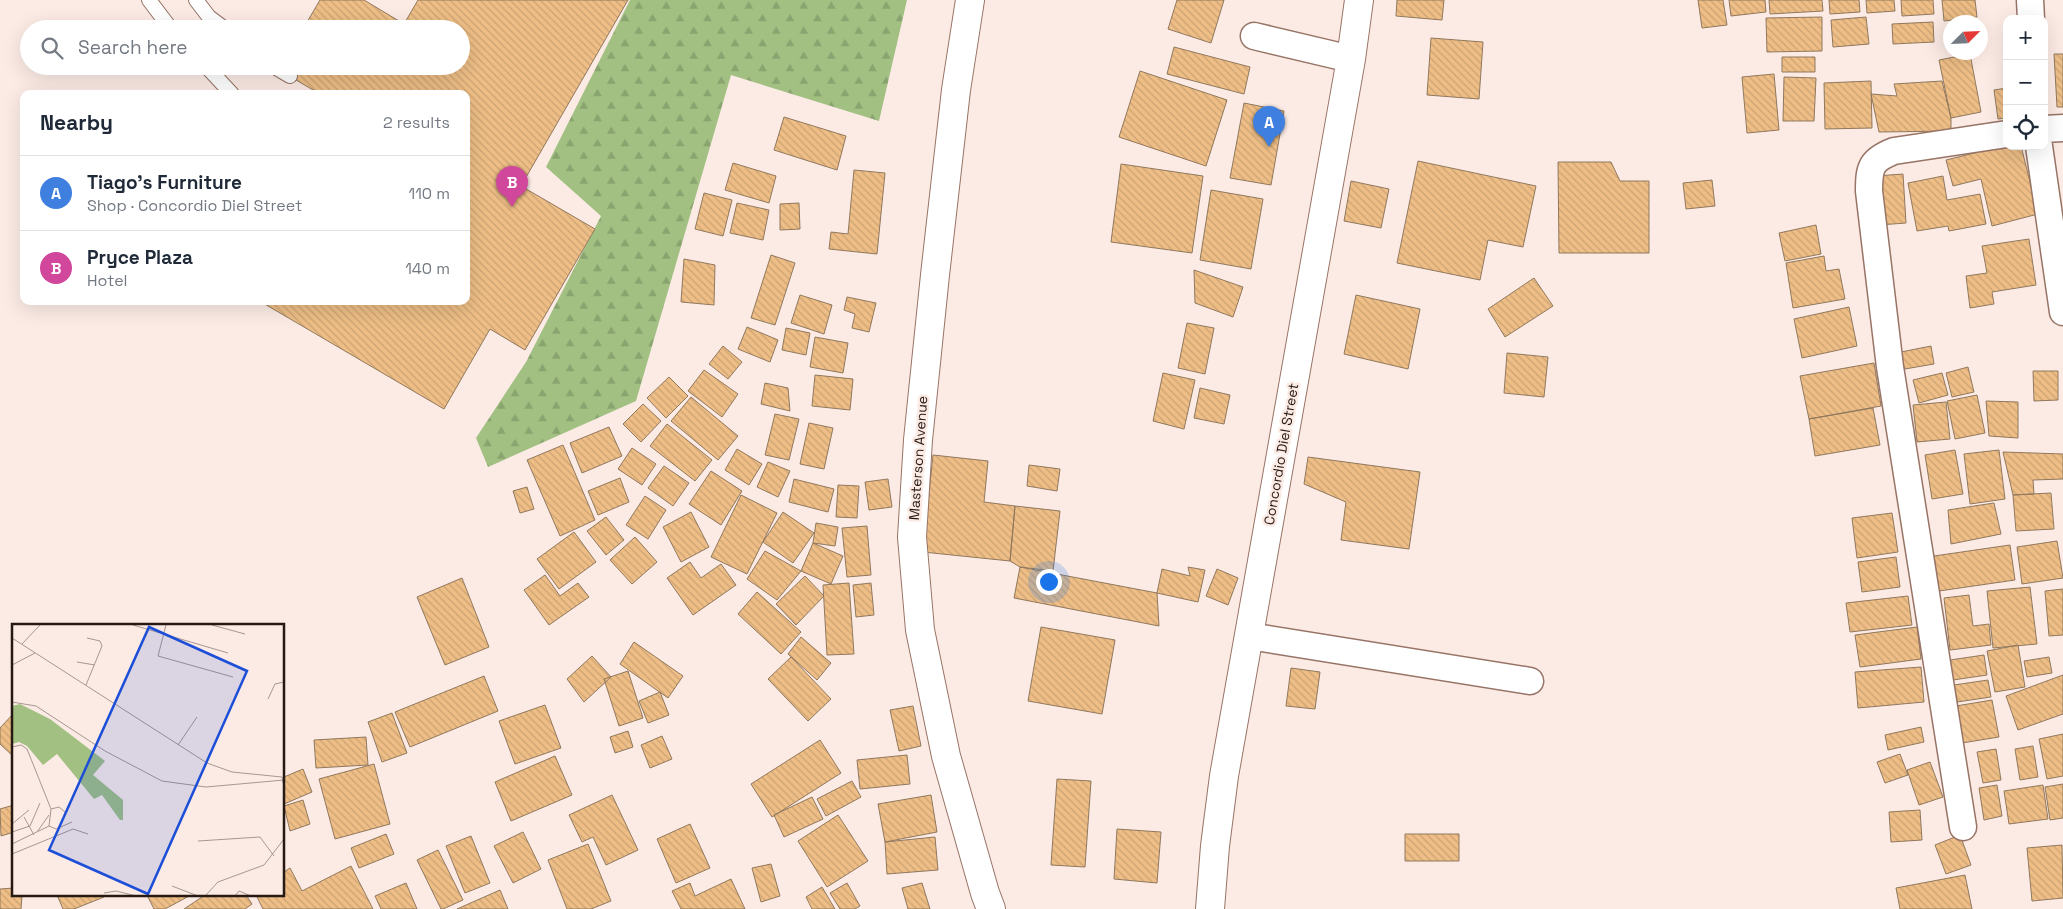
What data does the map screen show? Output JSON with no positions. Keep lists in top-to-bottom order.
{
  "streets": {
    "main road": ["Concordio Diel Street", "Masterson Avenue"]
  },
  "north": "top right",
  "page": {
    "map_buttons": ["+", "−"],
    "search": "Search here",
    "heading": ["Nearby", "2 results"],
    "pins": ["A", "B"],
    "list": [
      {
        "mark": "A",
        "name": "Tiago’s Furniture",
        "note": "Shop · Concordio Diel Street",
        "value": "110 m"
      },
      {
        "mark": "B",
        "name": "Pryce Plaza",
        "note": "Hotel",
        "value": "140 m"
      }
    ]
  }
}
